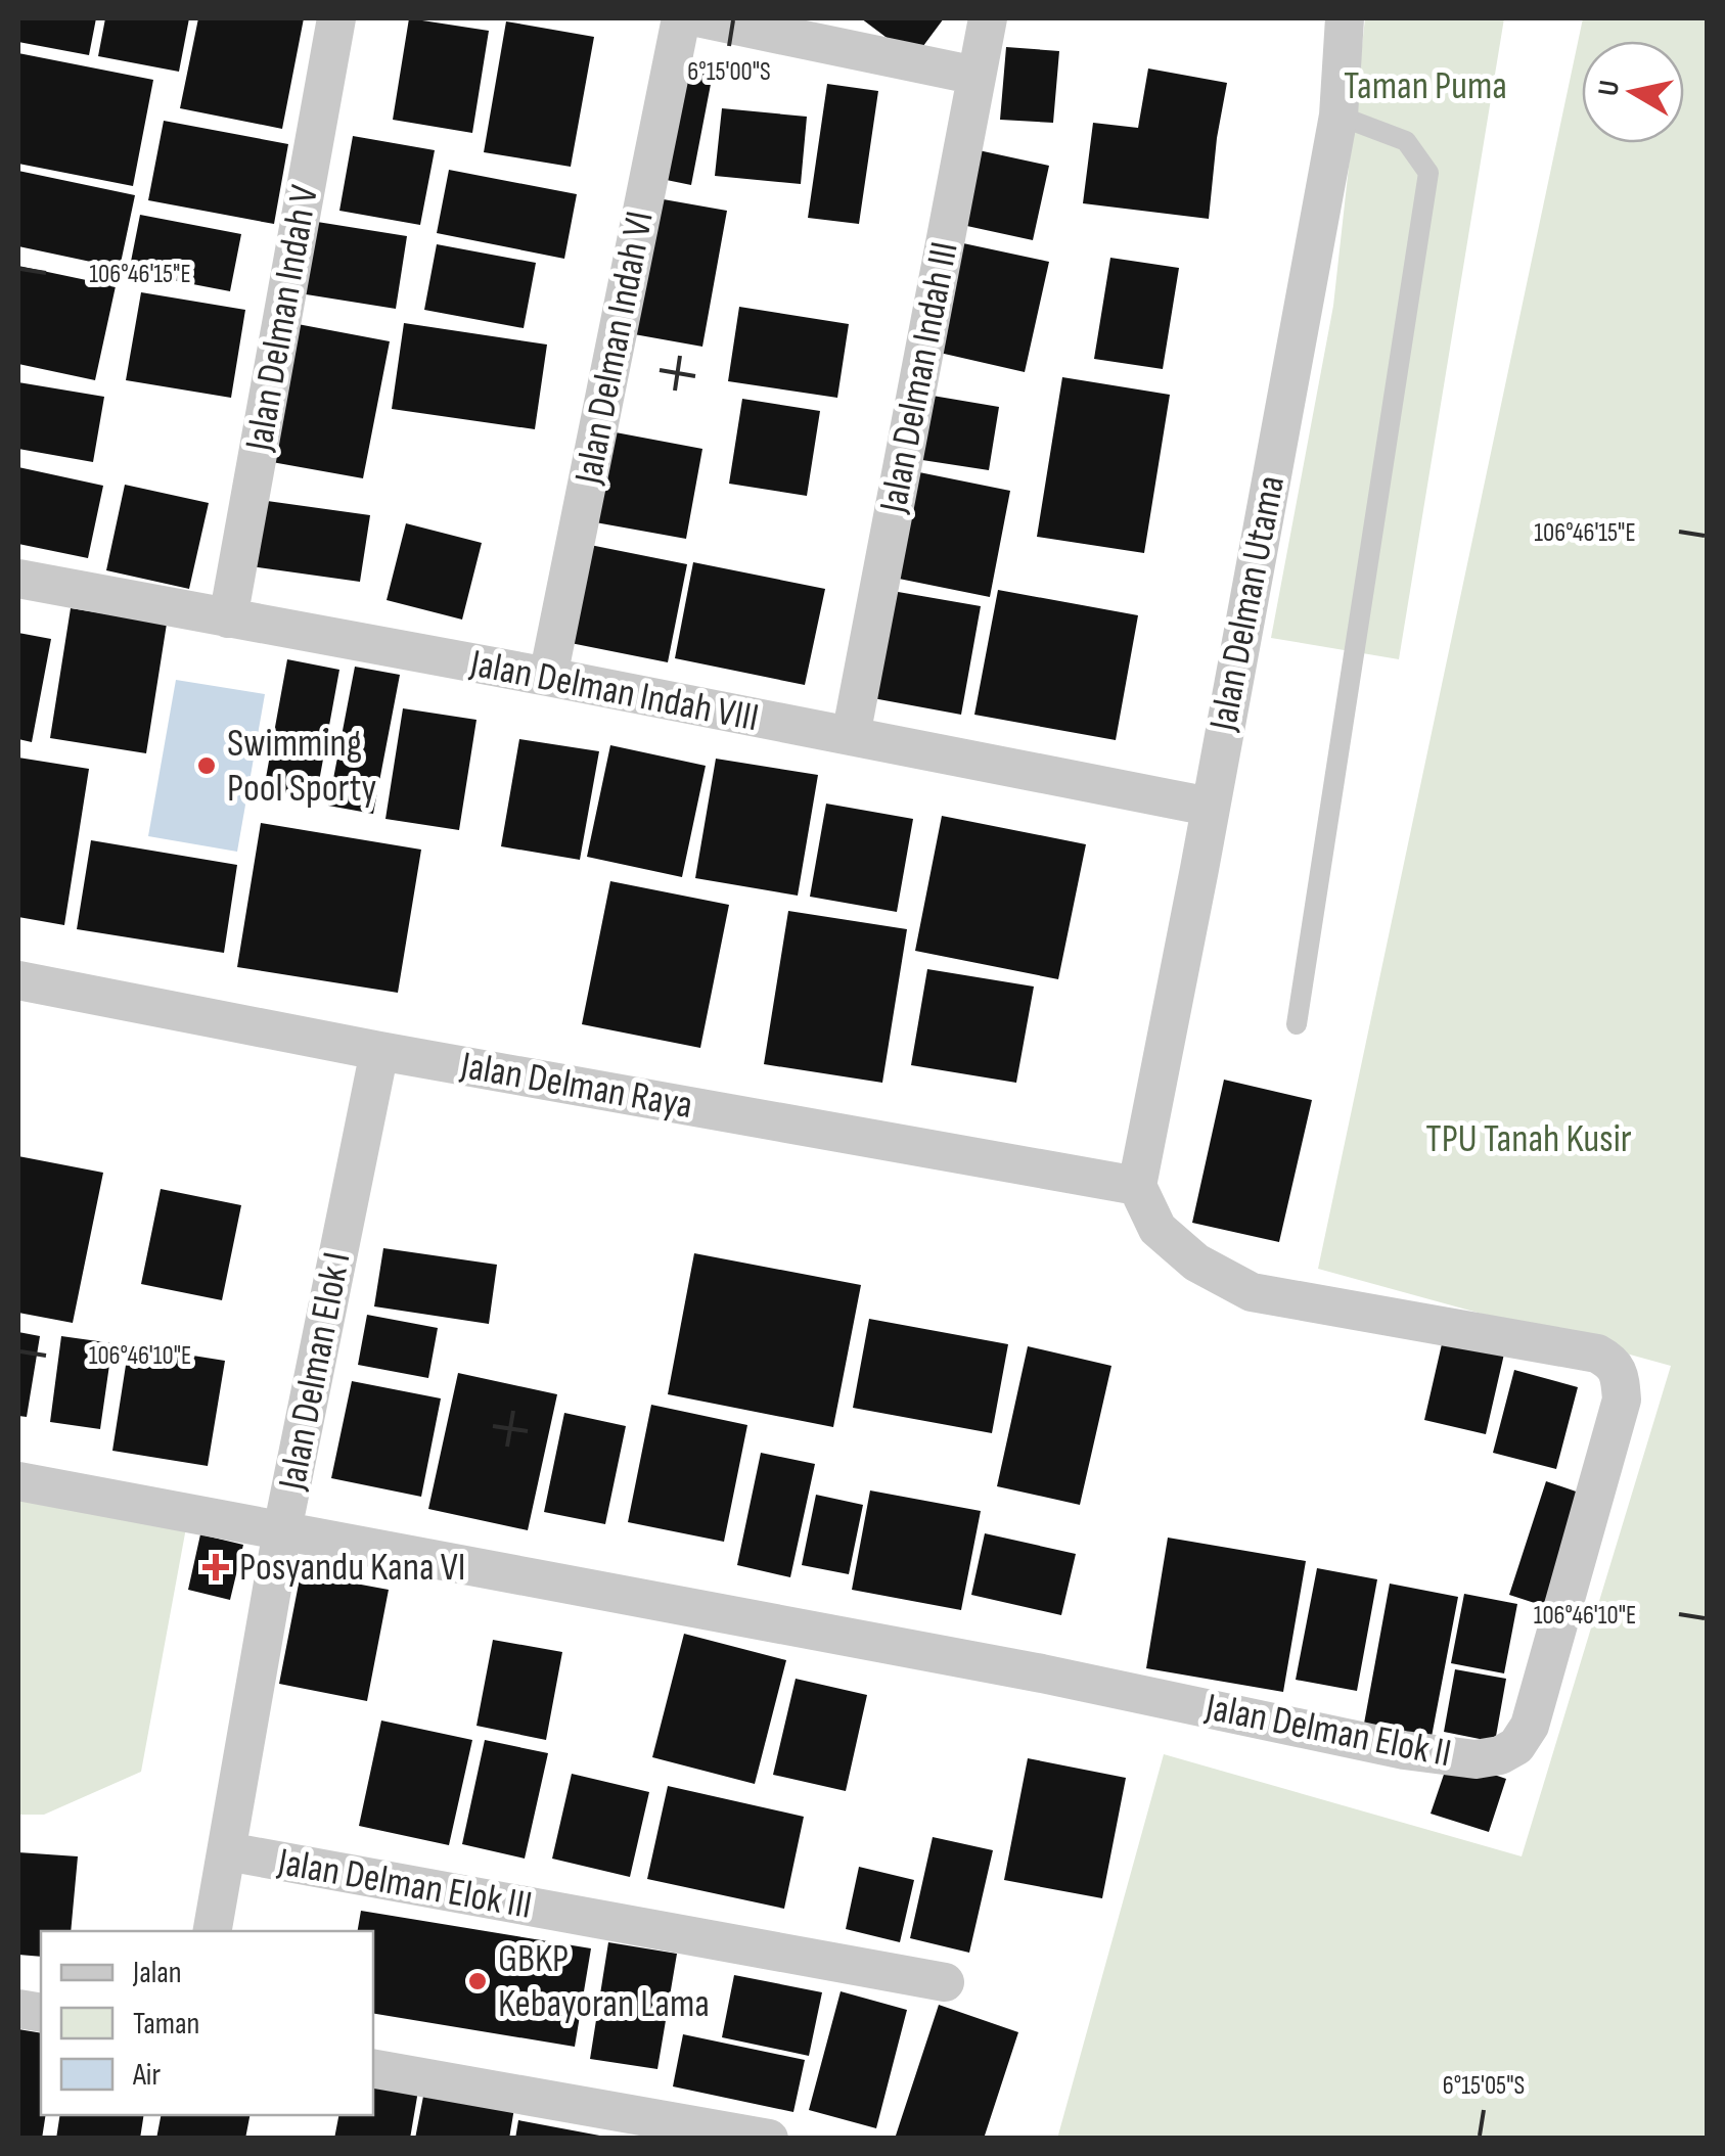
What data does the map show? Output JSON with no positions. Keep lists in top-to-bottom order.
{
  "streets": {
    "street": [
      "Jalan Delman Indah V",
      "Jalan Delman Indah VI",
      "Jalan Delman Indah III",
      "Jalan Delman Utama",
      "Jalan Delman Indah VIII",
      "Jalan Delman Raya",
      "Jalan Delman Elok I",
      "Jalan Delman Elok II",
      "Jalan Delman Elok III"
    ]
  },
  "crossings": [
    ["Jalan Delman Indah V", "Jalan Delman Indah VIII"],
    ["Jalan Delman Indah VI", "Jalan Delman Indah VIII"],
    ["Jalan Delman Indah III", "Jalan Delman Indah VIII"],
    ["Jalan Delman Utama", "Jalan Delman Indah VIII"],
    ["Jalan Delman Utama", "Jalan Delman Raya"],
    ["Jalan Delman Utama", "Jalan Delman Elok II"],
    ["Jalan Delman Raya", "Jalan Delman Elok I"],
    ["Jalan Delman Raya", "Jalan Delman Elok II"],
    ["Jalan Delman Elok I", "Jalan Delman Elok II"],
    ["Jalan Delman Elok I", "Jalan Delman Elok III"]
  ],
  "parks": ["Taman Puma", "TPU Tanah Kusir"],
  "places": {
    "other": ["Swimming Pool Sporty", "GBKP Kebayoran Lama"],
    "health": ["Posyandu Kana VI"]
  },
  "legend": ["Jalan", "Taman", "Air"],
  "north": "left",
  "coordinates": [
    "6°15'00\"S",
    "106°46'15\"E",
    "106°46'10\"E",
    "6°15'05\"S"
  ]
}
